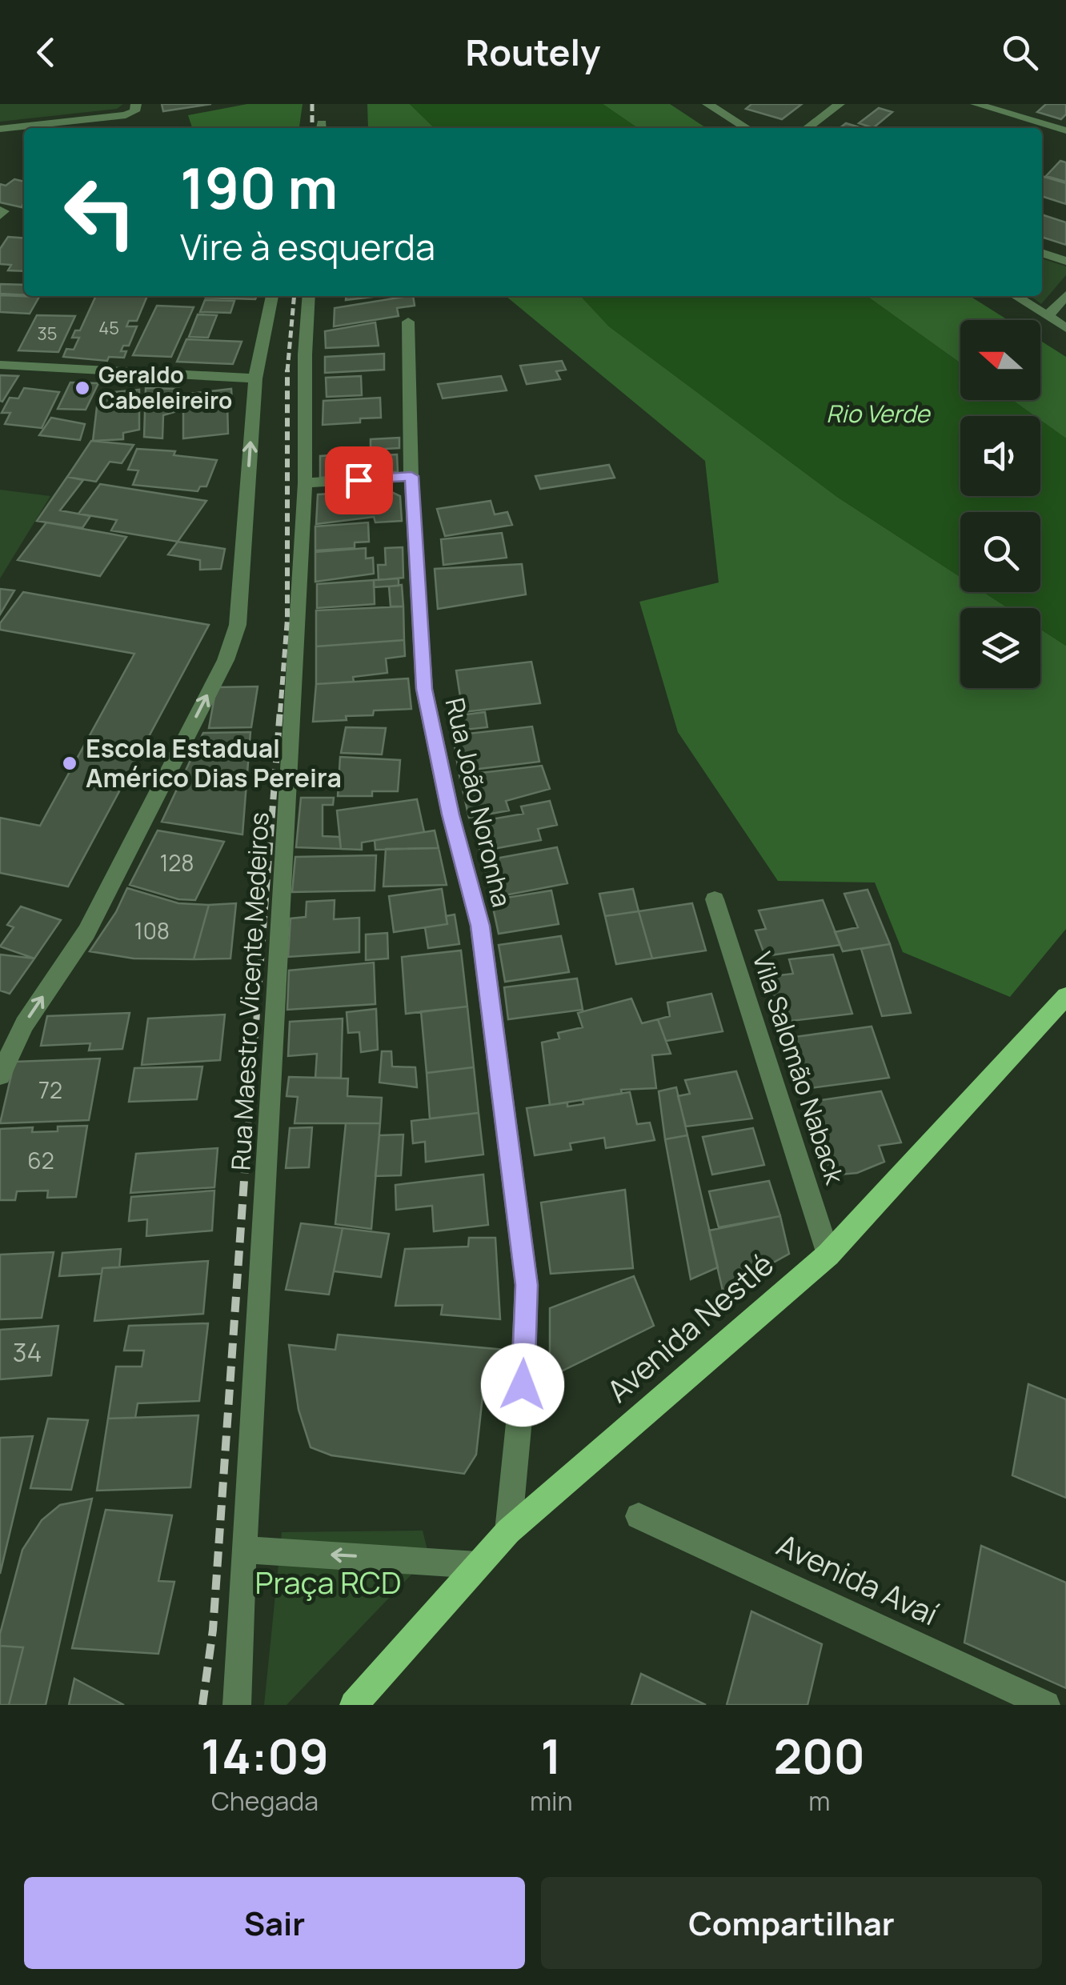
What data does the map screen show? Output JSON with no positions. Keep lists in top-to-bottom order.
{
  "streets": {
    "main road": ["Avenida Nestlé"],
    "street": [
      "Rua João Noronha",
      "Rua Maestro Vicente Medeiros",
      "Vila Salomão Naback",
      "Avenida Avaí"
    ]
  },
  "crossings": [
    ["Rua João Noronha", "Avenida Nestlé"],
    ["Vila Salomão Naback", "Avenida Nestlé"]
  ],
  "water": ["Rio Verde"],
  "parks": ["Praça RCD"],
  "places": ["Geraldo Cabeleireiro", "Escola Estadual Américo Dias Pereira"],
  "house_numbers": [
    "45",
    "35",
    "128",
    "108",
    "72",
    "62",
    "34"
  ],
  "north": "left",
  "page": {
    "header": "Routely",
    "turn": ["190 m", "Vire à esquerda"],
    "eta": [
      "14:09",
      "Chegada",
      "1",
      "min",
      "200",
      "m"
    ],
    "buttons": ["Sair", "Compartilhar"]
  }
}
